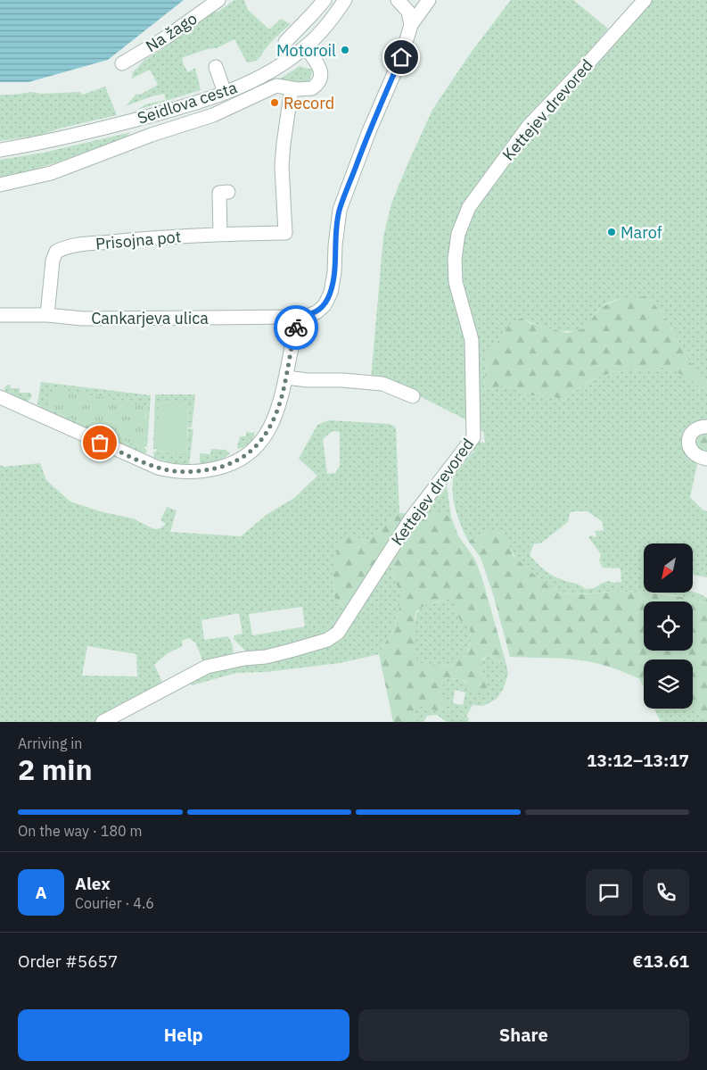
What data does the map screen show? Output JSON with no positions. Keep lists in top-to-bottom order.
{
  "streets": {
    "street": [
      "Na žago",
      "Seidlova cesta",
      "Kettejev drevored",
      "Prisojna pot",
      "Cankarjeva ulica"
    ]
  },
  "crossings": [
    ["Prisojna pot", "Cankarjeva ulica"]
  ],
  "places": ["Motoroil", "Record", "Marof"],
  "north": "bottom left",
  "page": {
    "heading": ["2 min", "Arriving in", "13:12–13:17"],
    "panel": [
      "Alex",
      "Courier · 4.6",
      "Order #5657",
      "€13.61"
    ],
    "bar": "On the way · 180 m",
    "round": "A",
    "buttons": ["Help", "Share"]
  }
}
